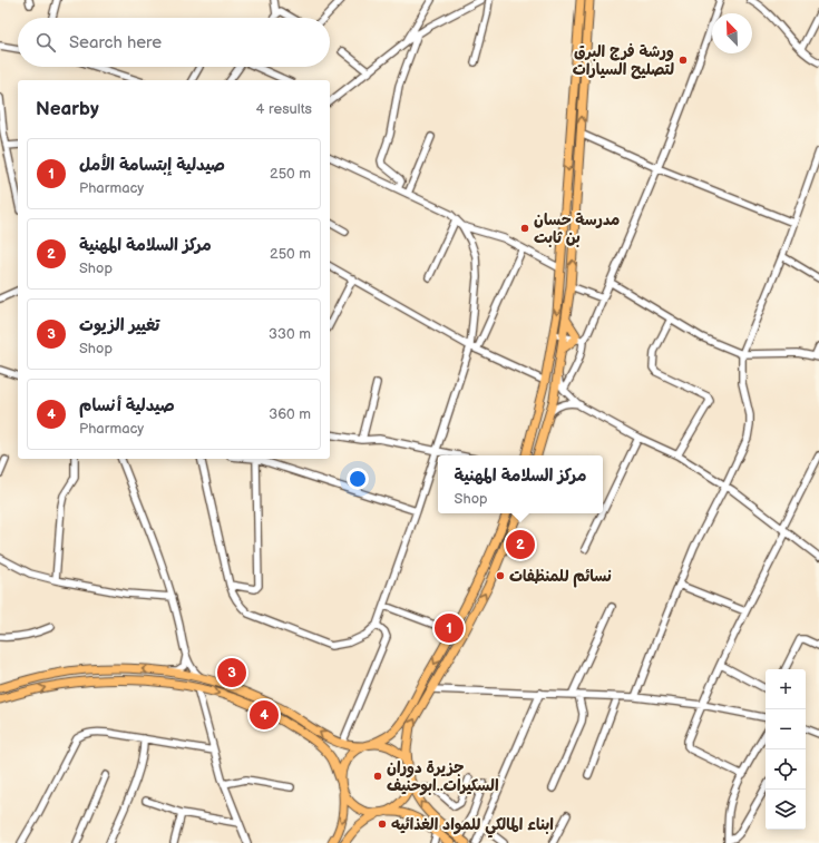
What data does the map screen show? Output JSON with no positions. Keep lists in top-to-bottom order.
{
  "places": [
    "ورشة فرج البرق لتصليح السيارات",
    "مدرسة حسان بن ثابت",
    "نسائم للمنظفات",
    "جزيرة دوران السكيرات..ابوحنيف",
    "ابناء المالكي للمواد الغذائيه"
  ],
  "north": "top left",
  "page": {
    "search": "Search here",
    "heading": ["Nearby", "4 results"],
    "list": [
      {
        "mark": "1",
        "name": "صيدلية إبتسامة الأمل",
        "note": "Pharmacy",
        "value": "250 m"
      },
      {
        "mark": "2",
        "name": "مركز السلامة المهنية",
        "note": "Shop",
        "value": "250 m"
      },
      {
        "mark": "3",
        "name": "تغيير الزيوت",
        "note": "Shop",
        "value": "330 m"
      },
      {
        "mark": "4",
        "name": "صيدلية أنسام",
        "note": "Pharmacy",
        "value": "360 m"
      }
    ],
    "popup": ["مركز السلامة المهنية", "Shop"],
    "pins": [
      "2",
      "1",
      "3",
      "4"
    ],
    "map_buttons": ["+", "−"]
  }
}
